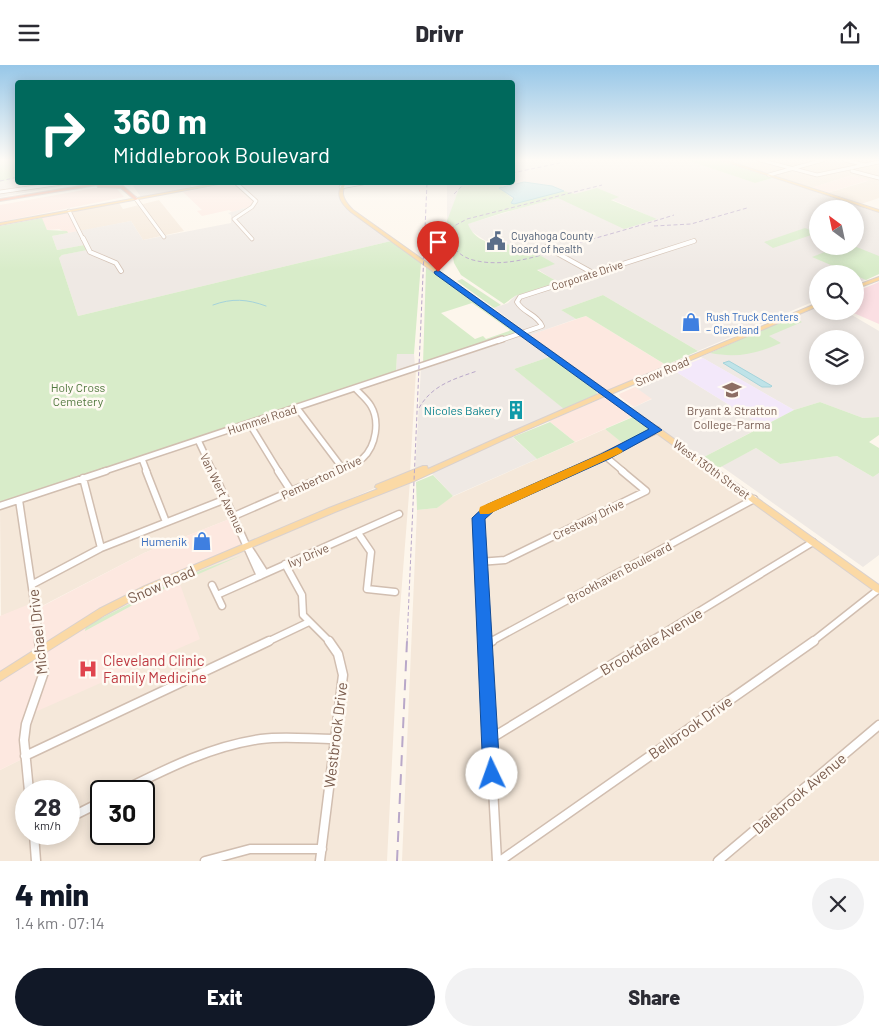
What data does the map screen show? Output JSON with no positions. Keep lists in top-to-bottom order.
{
  "streets": {
    "main road": ["Snow Road", "West 130th Street"],
    "street": [
      "Corporate Drive",
      "Hummel Road",
      "Pemberton Drive",
      "Van Wert Avenue",
      "Crestway Drive",
      "Ivy Drive",
      "Brookhaven Boulevard",
      "Michael Drive",
      "Brookdale Avenue",
      "Bellbrook Drive",
      "Westbrook Drive",
      "Dalebrook Avenue"
    ]
  },
  "crossings": [
    ["Corporate Drive", "Hummel Road"],
    ["Corporate Drive", "West 130th Street"],
    ["Snow Road", "West 130th Street"],
    ["Snow Road", "Van Wert Avenue"],
    ["Snow Road", "Michael Drive"],
    ["Hummel Road", "West 130th Street"],
    ["Hummel Road", "Pemberton Drive"],
    ["Hummel Road", "Van Wert Avenue"],
    ["Hummel Road", "Michael Drive"],
    ["West 130th Street", "Brookhaven Boulevard"],
    ["West 130th Street", "Brookdale Avenue"],
    ["West 130th Street", "Bellbrook Drive"],
    ["Pemberton Drive", "Van Wert Avenue"],
    ["Van Wert Avenue", "Ivy Drive"]
  ],
  "parks": ["Holy Cross Cemetery"],
  "places": {
    "public building": ["Cuyahoga County board of health"],
    "shop": ["Rush Truck Centers – Cleveland", "Humenik"],
    "school or university": ["Bryant & Stratton College-Parma"],
    "building": ["Nicoles Bakery"],
    "hospital": ["Cleveland Clinic Family Medicine"]
  },
  "north": "top left",
  "page": {
    "header": "Drivr",
    "turn": ["360 m", "Middlebrook Boulevard"],
    "speed": "28 km/h",
    "limit": "30",
    "heading": ["4 min", "1.4 km · 07:14"],
    "buttons": ["Exit", "Share"]
  }
}
